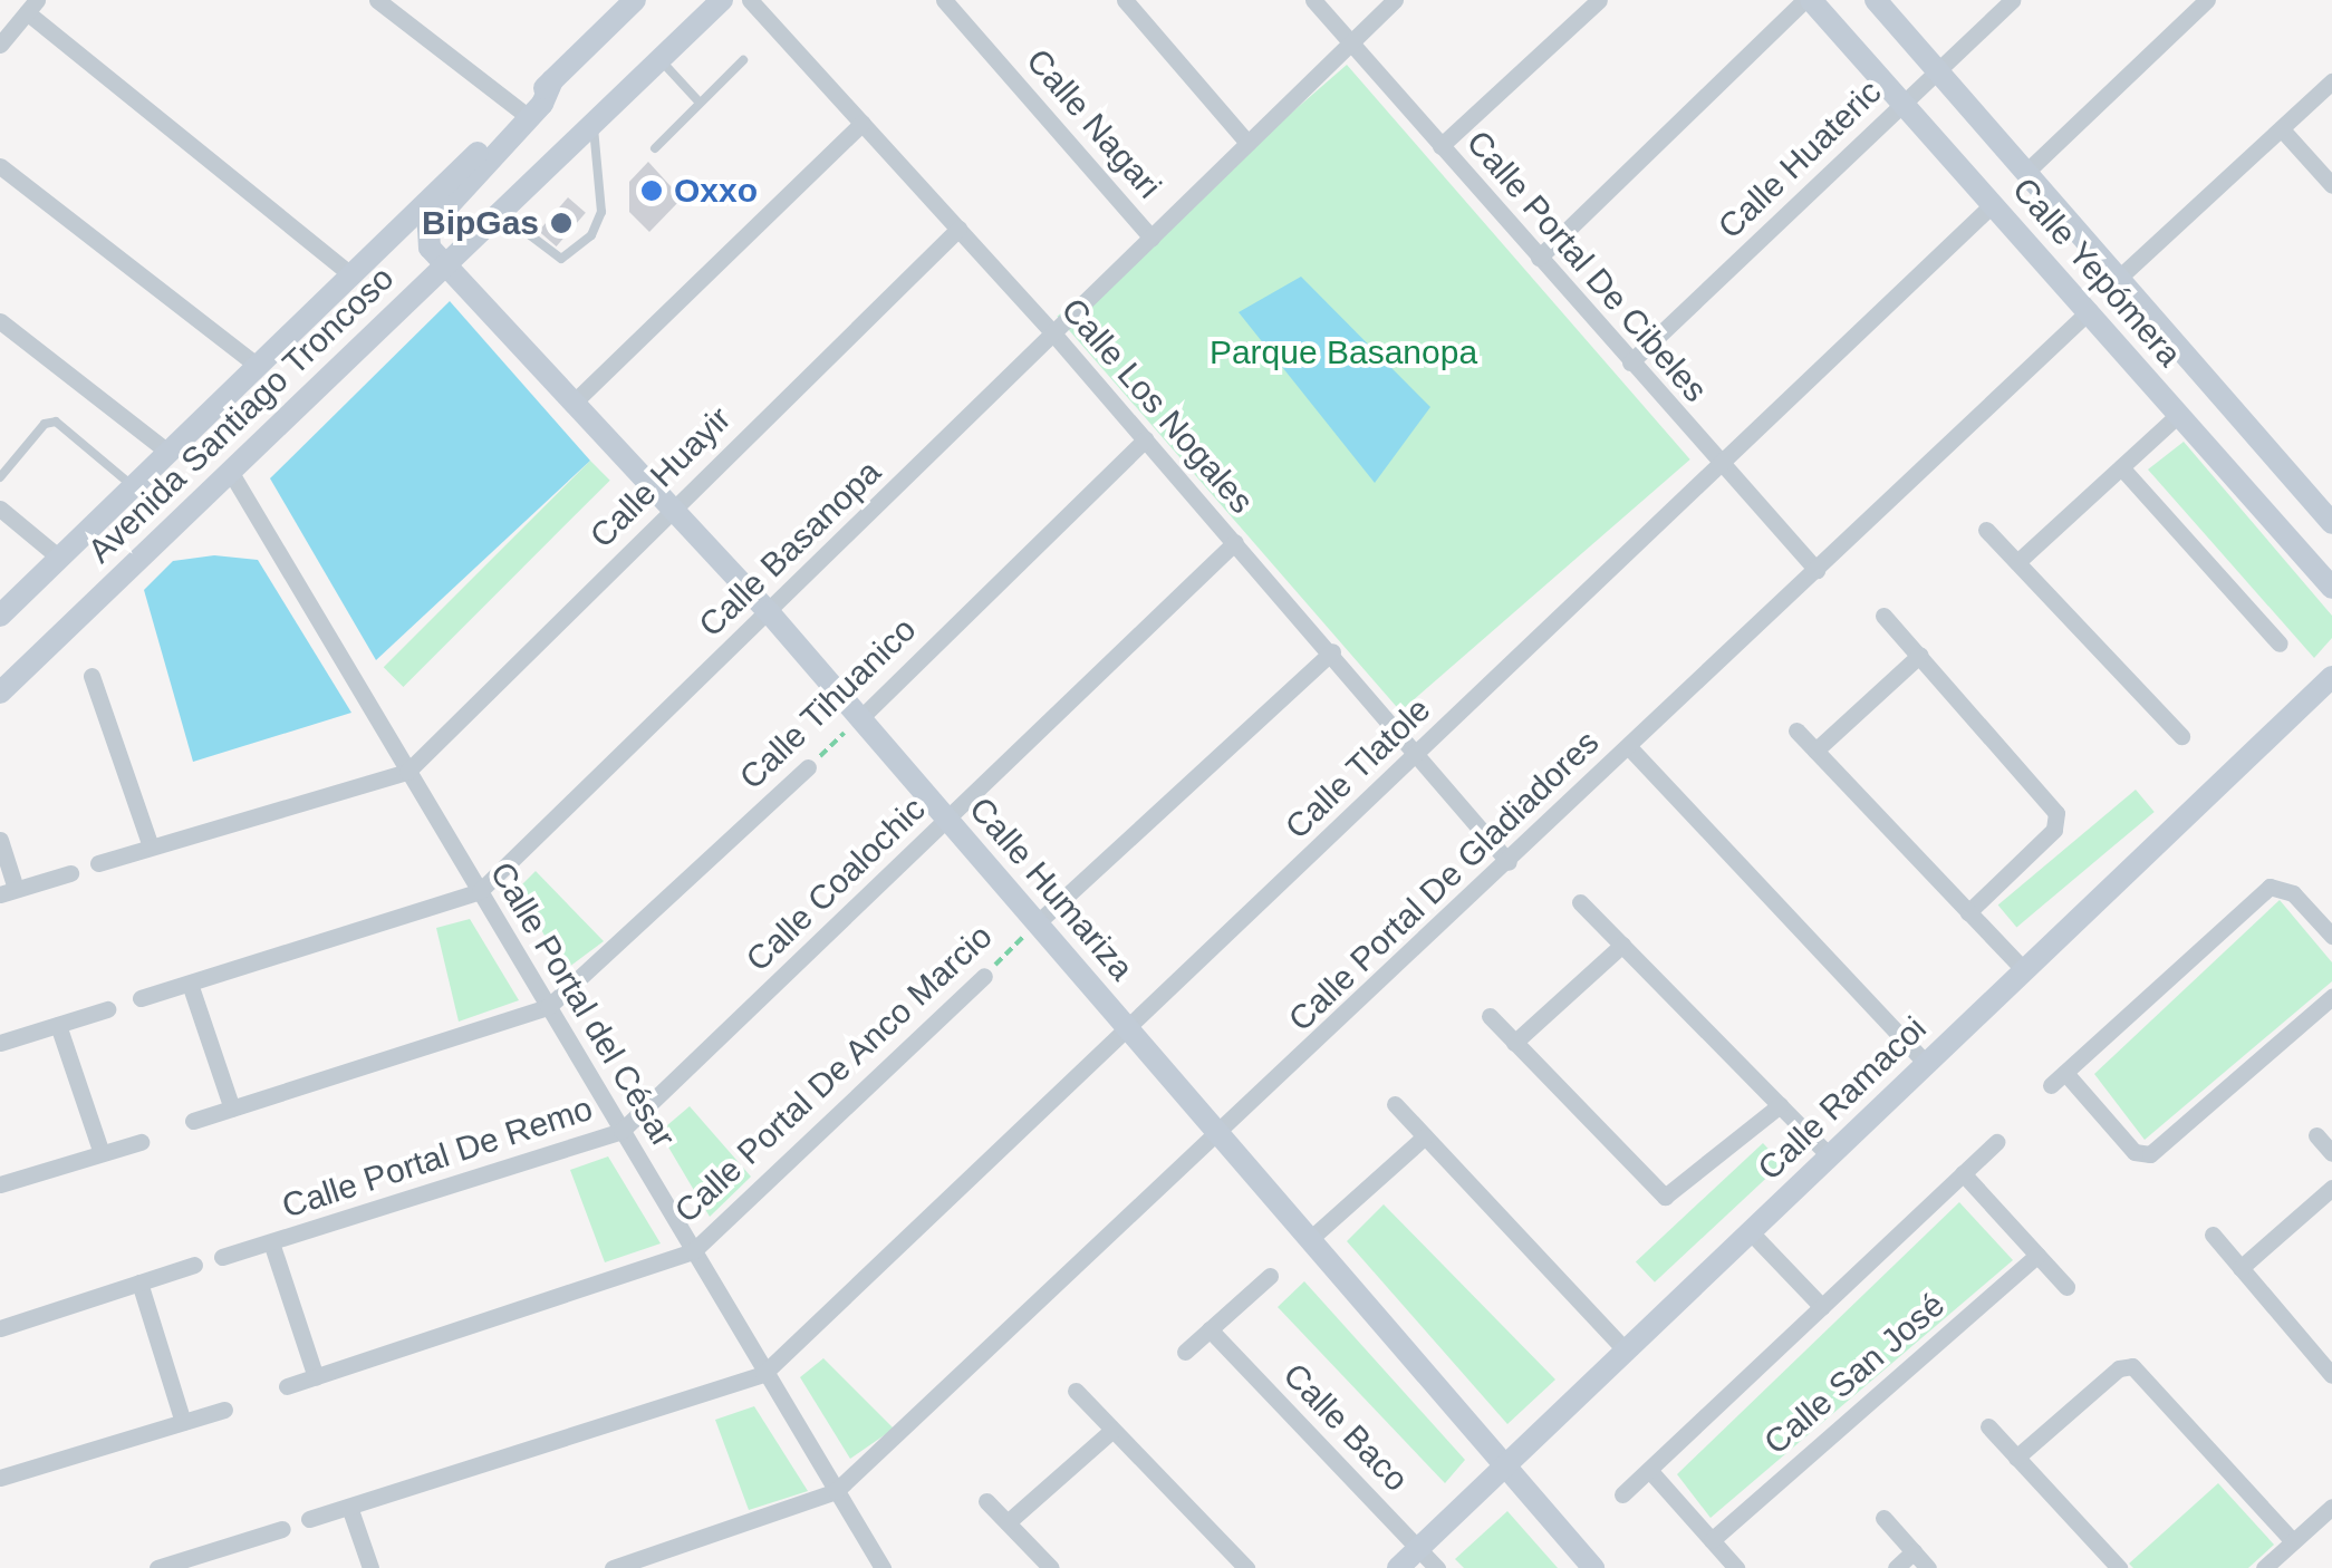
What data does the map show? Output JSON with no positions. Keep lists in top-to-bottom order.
{
  "streets": {
    "main road": [
      "Calle Yepómera",
      "Avenida Santiago Troncoso",
      "Calle Humariza",
      "Calle Ramacoi"
    ],
    "street": [
      "Calle Nagari",
      "Calle Huateric",
      "Calle Portal De Cibeles",
      "Calle Los Nogales",
      "Calle Huayir",
      "Calle Basanopa",
      "Calle Tihuanico",
      "Calle Tlatole",
      "Calle Portal De Gladiadores",
      "Calle Coalochic",
      "Calle Portal del César",
      "Calle Portal De Anco Marcio",
      "Calle Portal De Remo",
      "Calle San José",
      "Calle Baco"
    ]
  },
  "crossings": [
    ["Calle Nagari", "Calle Basanopa"],
    ["Calle Huateric", "Calle Portal De Cibeles"],
    ["Calle Huateric", "Calle Yepómera"],
    ["Calle Portal De Cibeles", "Calle Basanopa"],
    ["Calle Portal De Cibeles", "Calle Tlatole"],
    ["Calle Portal De Cibeles", "Calle Portal De Gladiadores"],
    ["Calle Yepómera", "Calle Tlatole"],
    ["Calle Yepómera", "Calle Portal De Gladiadores"],
    ["Calle Los Nogales", "Calle Huayir"],
    ["Calle Los Nogales", "Calle Basanopa"],
    ["Calle Los Nogales", "Calle Tihuanico"],
    ["Calle Los Nogales", "Calle Tlatole"],
    ["Calle Los Nogales", "Calle Portal De Gladiadores"],
    ["Calle Los Nogales", "Calle Coalochic"],
    ["Calle Los Nogales", "Calle Portal De Anco Marcio"],
    ["Avenida Santiago Troncoso", "Calle Humariza"],
    ["Avenida Santiago Troncoso", "Calle Portal del César"],
    ["Calle Huayir", "Calle Humariza"],
    ["Calle Huayir", "Calle Portal del César"],
    ["Calle Basanopa", "Calle Humariza"],
    ["Calle Basanopa", "Calle Portal del César"],
    ["Calle Tihuanico", "Calle Humariza"],
    ["Calle Tihuanico", "Calle Portal del César"],
    ["Calle Tlatole", "Calle Humariza"],
    ["Calle Tlatole", "Calle Portal del César"],
    ["Calle Portal De Gladiadores", "Calle Humariza"],
    ["Calle Portal De Gladiadores", "Calle Portal del César"],
    ["Calle Coalochic", "Calle Humariza"],
    ["Calle Coalochic", "Calle Portal del César"],
    ["Calle Coalochic", "Calle Portal De Remo"],
    ["Calle Humariza", "Calle Portal De Anco Marcio"],
    ["Calle Humariza", "Calle Ramacoi"],
    ["Calle Portal del César", "Calle Portal De Anco Marcio"],
    ["Calle Portal del César", "Calle Portal De Remo"],
    ["Calle Portal De Anco Marcio", "Calle Portal De Remo"],
    ["Calle Ramacoi", "Calle Baco"]
  ],
  "parks": ["Parque Basanopa"],
  "places": ["Oxxo", "BipGas"]
}
